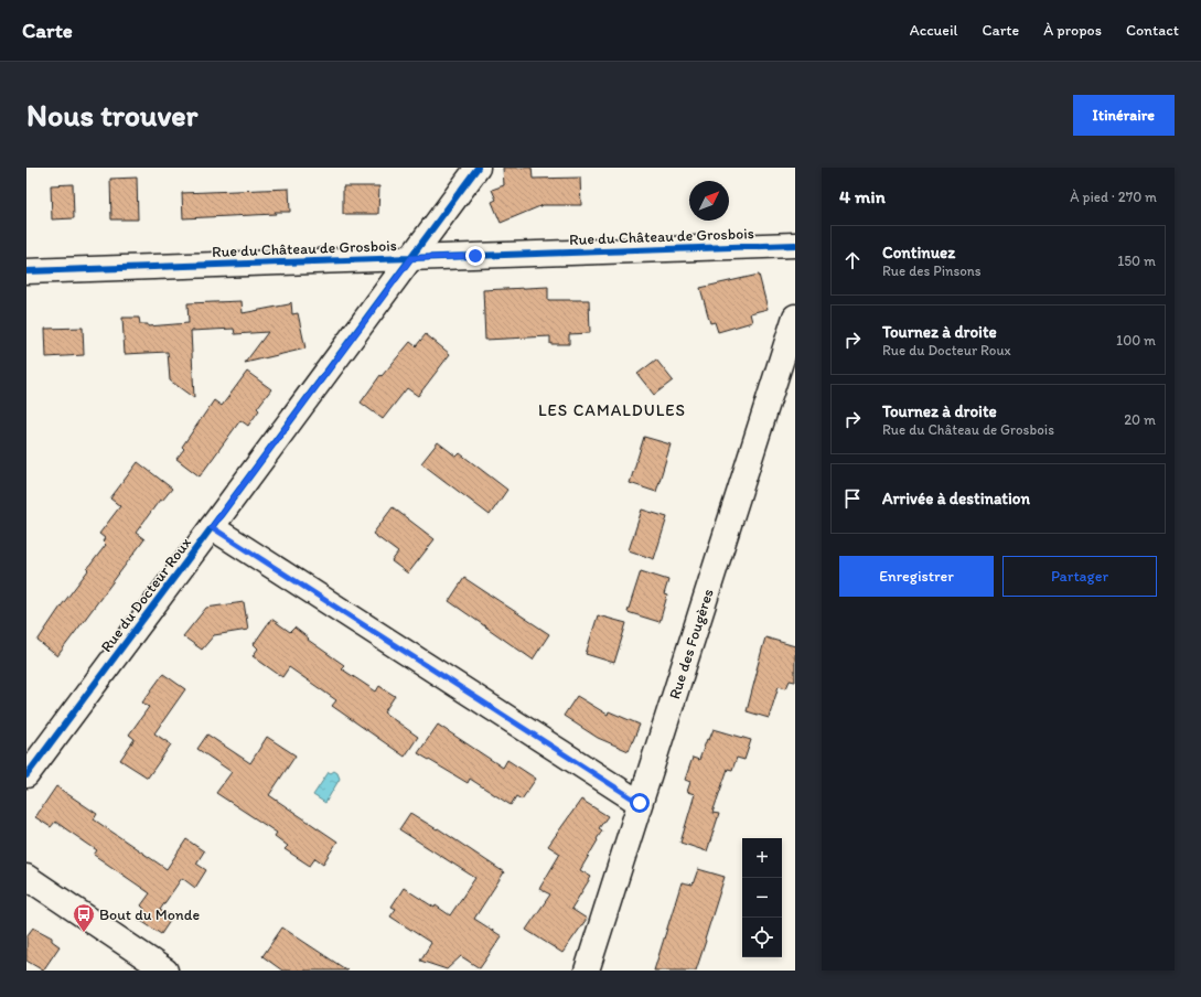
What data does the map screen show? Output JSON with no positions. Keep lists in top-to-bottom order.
{
  "streets": {
    "street": ["Rue du Château de Grosbois", "Rue du Docteur Roux", "Rue des Fougères"]
  },
  "crossings": [
    ["Rue du Château de Grosbois", "Rue du Docteur Roux"]
  ],
  "districts": ["LES CAMALDULES"],
  "places": {
    "bus stop": ["Bout du Monde"]
  },
  "north": "top right",
  "page": {
    "header": "Carte",
    "nav": [
      "Accueil",
      "Carte",
      "À propos",
      "Contact"
    ],
    "buttons": [
      "Itinéraire",
      ["Enregistrer", "Partager"]
    ],
    "title": "Nous trouver",
    "heading": ["4 min", "À pied · 270 m"],
    "list": [
      ["Continuez", "Rue des Pinsons", "150 m"],
      ["Tournez à droite", "Rue du Docteur Roux", "100 m"],
      ["Tournez à droite", "Rue du Château de Grosbois", "20 m"],
      "Arrivée à destination"
    ],
    "map_buttons": ["+", "−"]
  }
}
